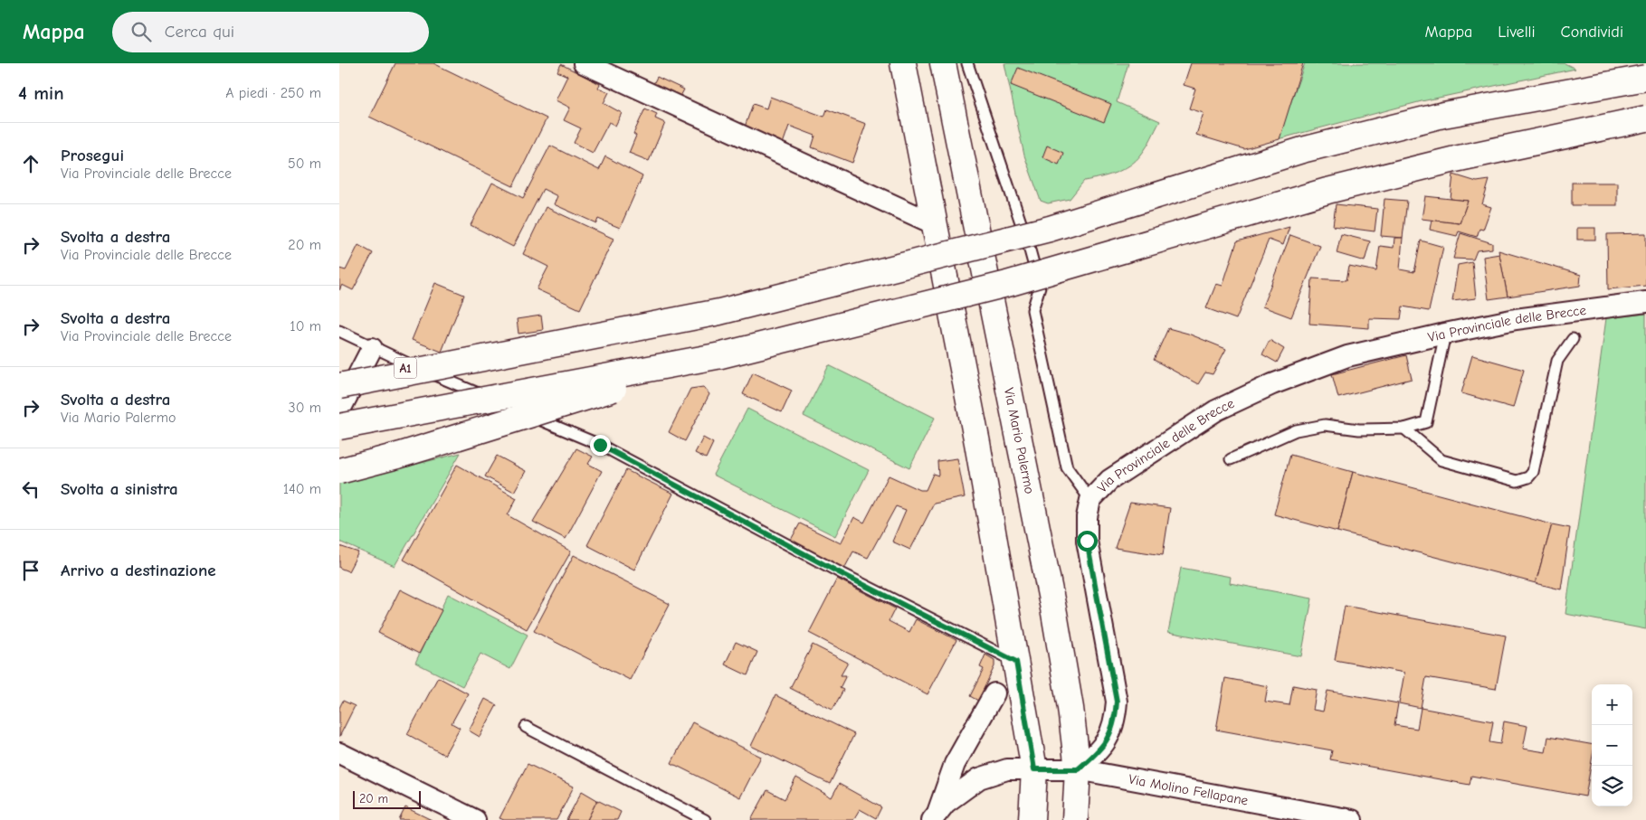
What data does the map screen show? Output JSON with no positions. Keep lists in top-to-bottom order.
{
  "streets": {
    "main road": ["A1", "Via Mario Palermo"],
    "street": ["Via Provinciale delle Brecce", "Via Molino Fellapane"]
  },
  "crossings": [
    ["Via Provinciale delle Brecce", "Via Mario Palermo"],
    ["Via Provinciale delle Brecce", "Via Molino Fellapane"],
    ["Via Mario Palermo", "Via Molino Fellapane"]
  ],
  "scale_bar": "20 m",
  "page": {
    "header": "Mappa",
    "search": "Cerca qui",
    "nav": ["Mappa", "Livelli", "Condividi"],
    "heading": ["4 min", "A piedi · 250 m"],
    "list": [
      ["Prosegui", "Via Provinciale delle Brecce", "50 m"],
      ["Svolta a destra", "Via Provinciale delle Brecce", "20 m"],
      ["Svolta a destra", "Via Provinciale delle Brecce", "10 m"],
      ["Svolta a destra", "Via Mario Palermo", "30 m"],
      ["Svolta a sinistra", "140 m"],
      "Arrivo a destinazione"
    ],
    "map_buttons": ["+", "−"],
    "scale": "20 m"
  }
}
